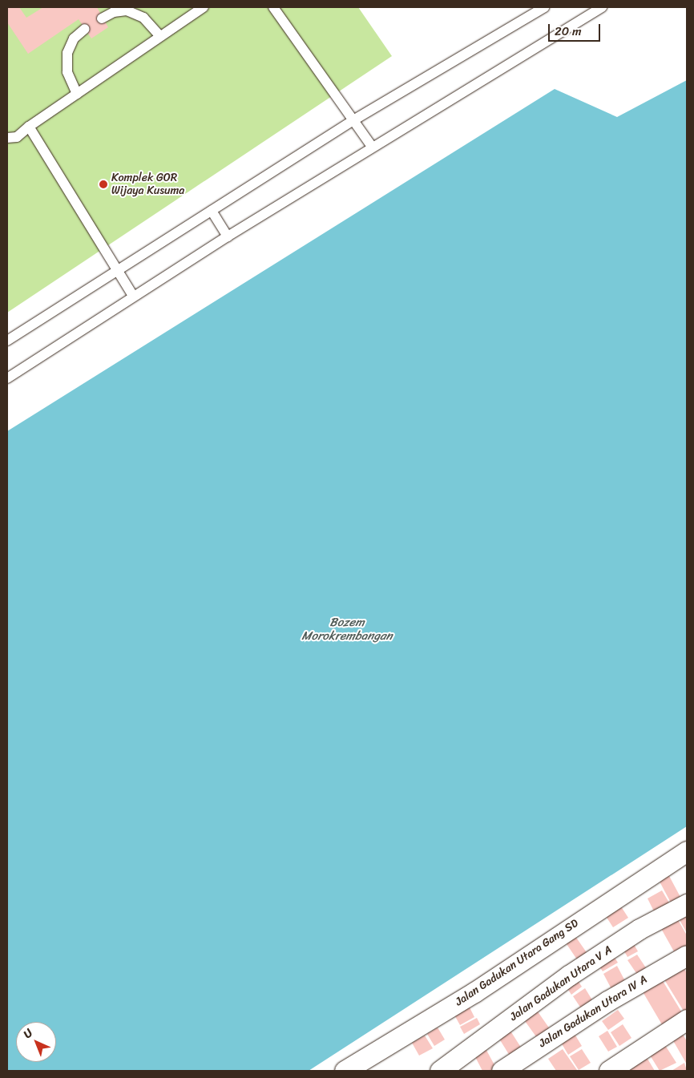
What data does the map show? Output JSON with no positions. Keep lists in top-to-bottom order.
{
  "streets": {
    "street": ["Jalan Gadukan Utara Gang SD", "Jalan Gadukan Utara V A", "Jalan Gadukan Utara IV A"]
  },
  "water": ["Bozem Morokrembangan"],
  "places": ["Komplek GOR Wijaya Kusuma"],
  "scale_bar": "20 m",
  "north": "top left"
}
